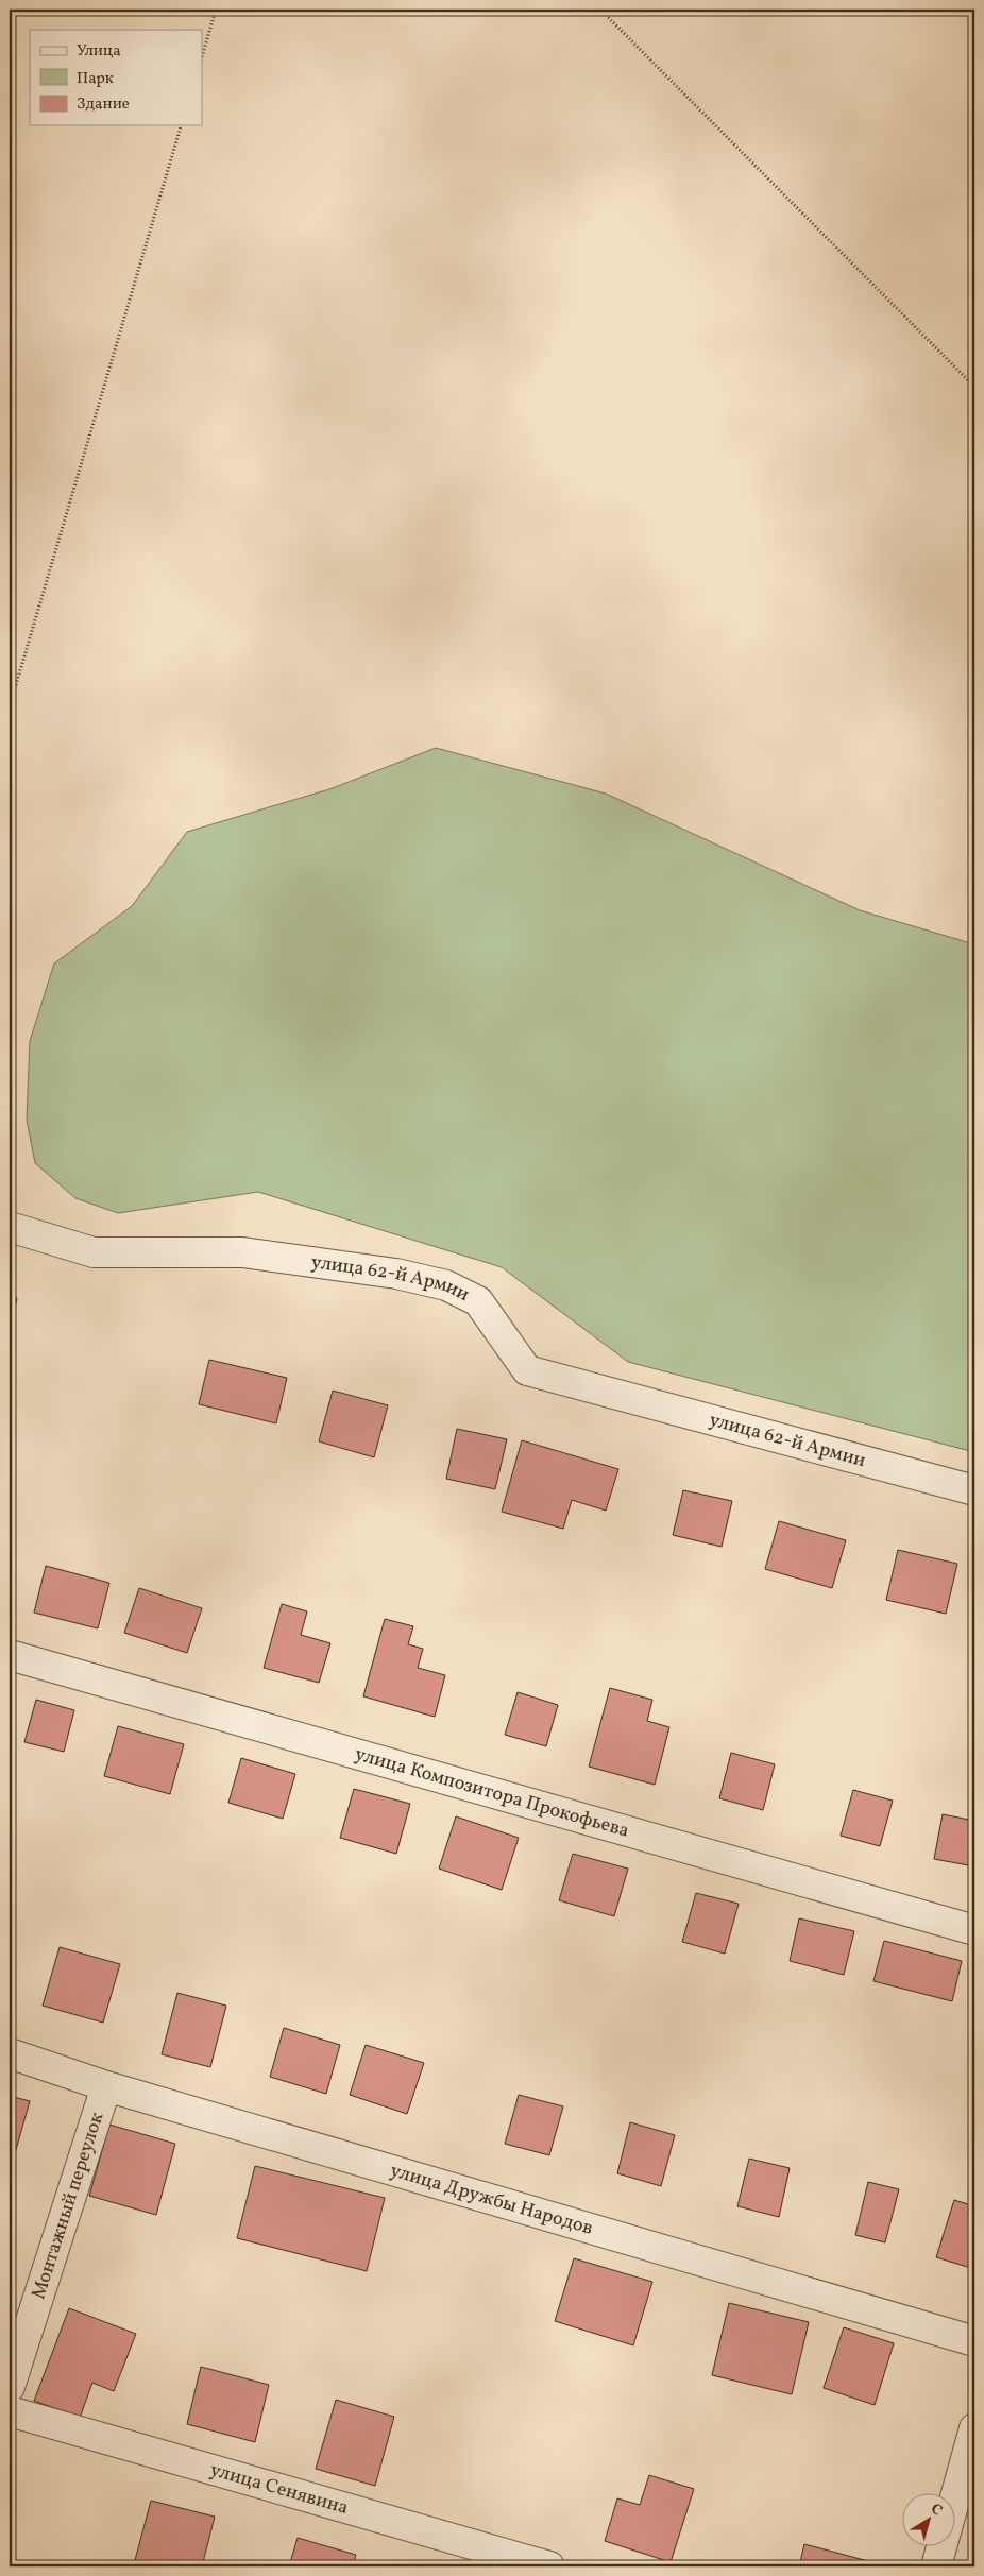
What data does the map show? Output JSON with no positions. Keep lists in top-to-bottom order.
{
  "streets": {
    "street": [
      "улица 62-й Армии",
      "улица Композитора Прокофьева",
      "улица Дружбы Народов",
      "Монтажный переулок",
      "улица Сенявина"
    ]
  },
  "crossings": [
    ["улица Дружбы Народов", "Монтажный переулок"]
  ],
  "legend": ["Улица", "Парк", "Здание"],
  "north": "top right"
}
